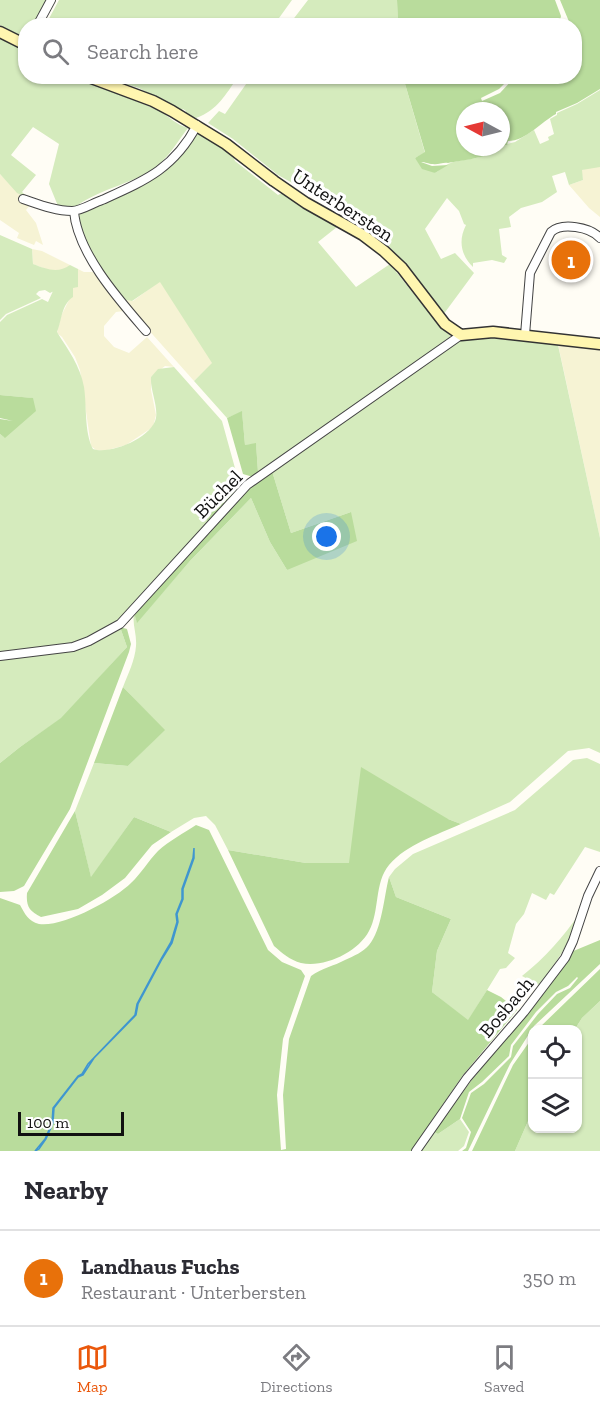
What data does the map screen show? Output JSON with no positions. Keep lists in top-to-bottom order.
{
  "streets": {
    "street": ["Unterbersten", "Büchel", "Bosbach"]
  },
  "crossings": [
    ["Unterbersten", "Büchel"]
  ],
  "scale_bar": "100 m",
  "north": "left",
  "page": {
    "search": "Search here",
    "pins": "1",
    "scale": "100 m",
    "heading": "Nearby",
    "list": [
      {
        "mark": "1",
        "name": "Landhaus Fuchs",
        "note": "Restaurant · Unterbersten",
        "value": "350 m"
      }
    ],
    "nav": ["Map", "Directions", "Saved"]
  }
}
